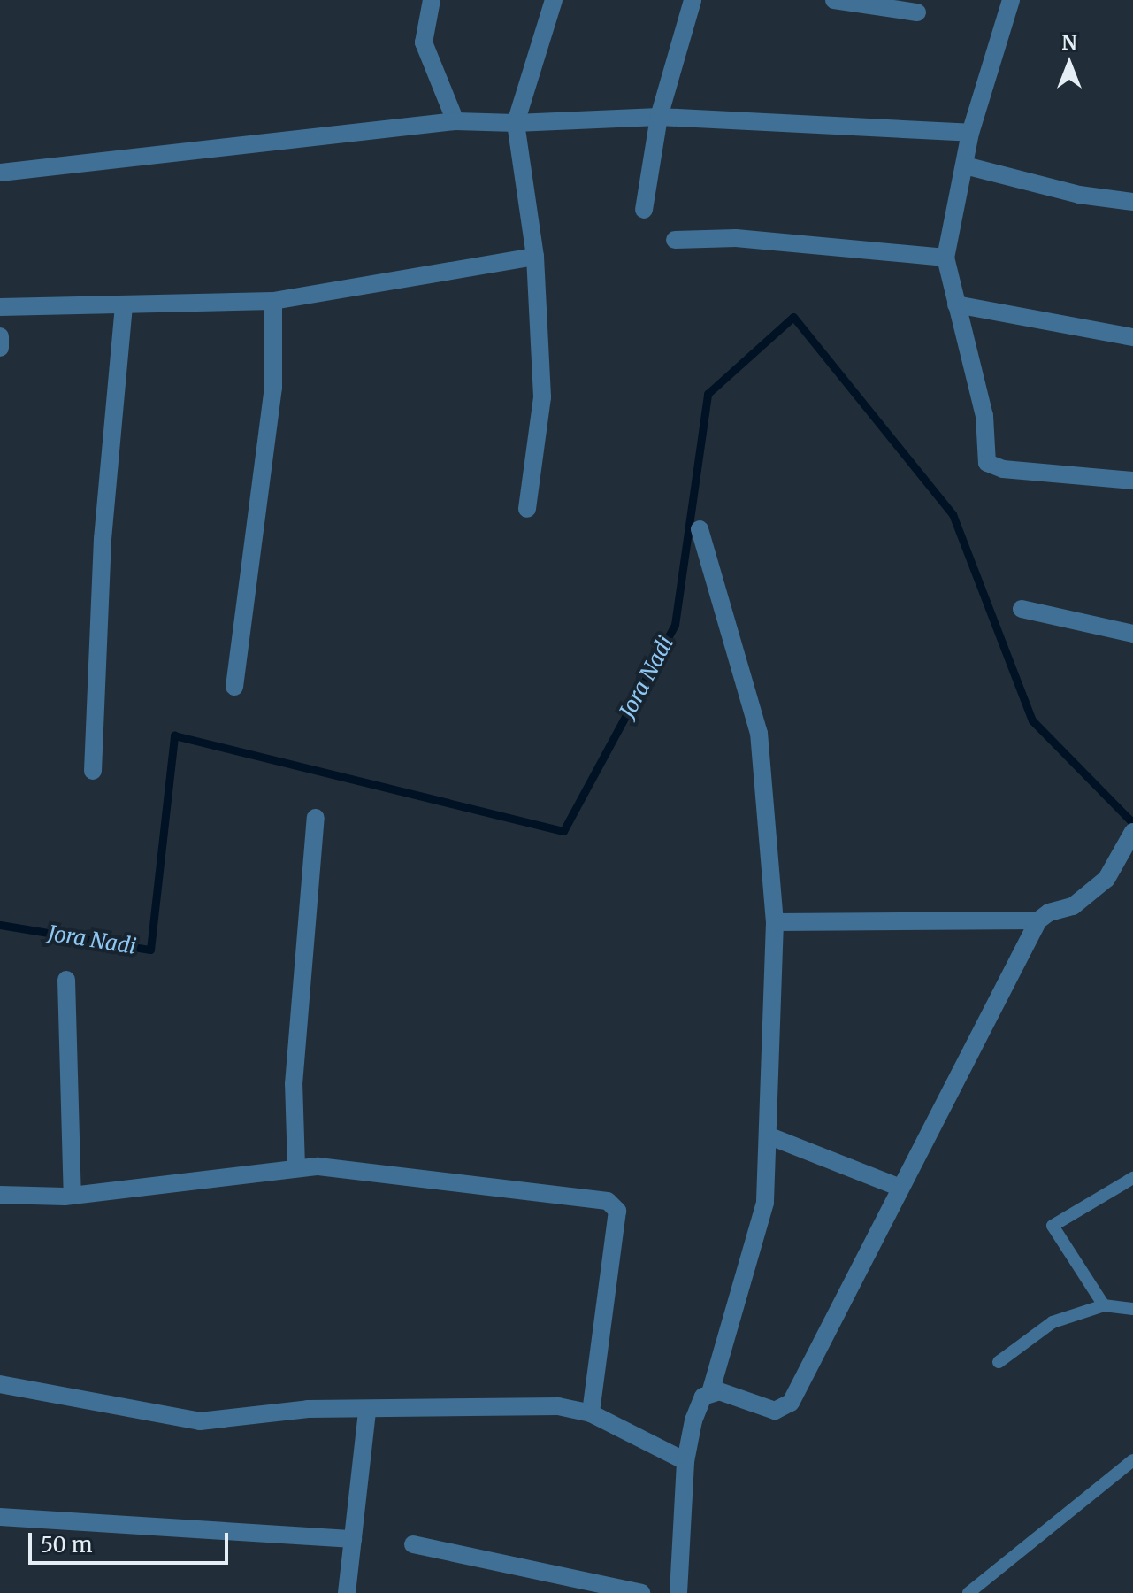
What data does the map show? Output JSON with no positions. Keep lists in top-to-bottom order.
{
  "water": ["Jora Nadi"],
  "scale_bar": "50 m",
  "north": "top"
}
